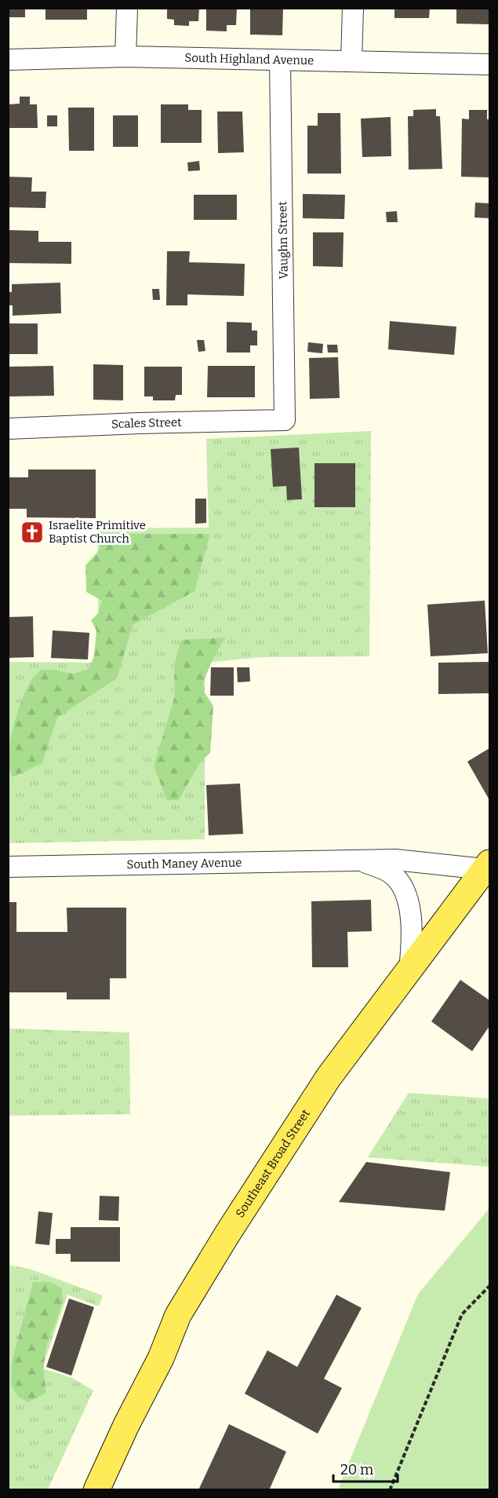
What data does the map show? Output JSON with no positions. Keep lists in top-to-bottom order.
{
  "streets": {
    "main road": ["Southeast Broad Street"],
    "street": [
      "South Highland Avenue",
      "Vaughn Street",
      "Scales Street",
      "South Maney Avenue"
    ]
  },
  "crossings": [
    ["South Highland Avenue", "Vaughn Street"],
    ["Vaughn Street", "Scales Street"],
    ["South Maney Avenue", "Southeast Broad Street"]
  ],
  "places": {
    "church": ["Israelite Primitive Baptist Church"]
  },
  "scale_bar": "20 m"
}
